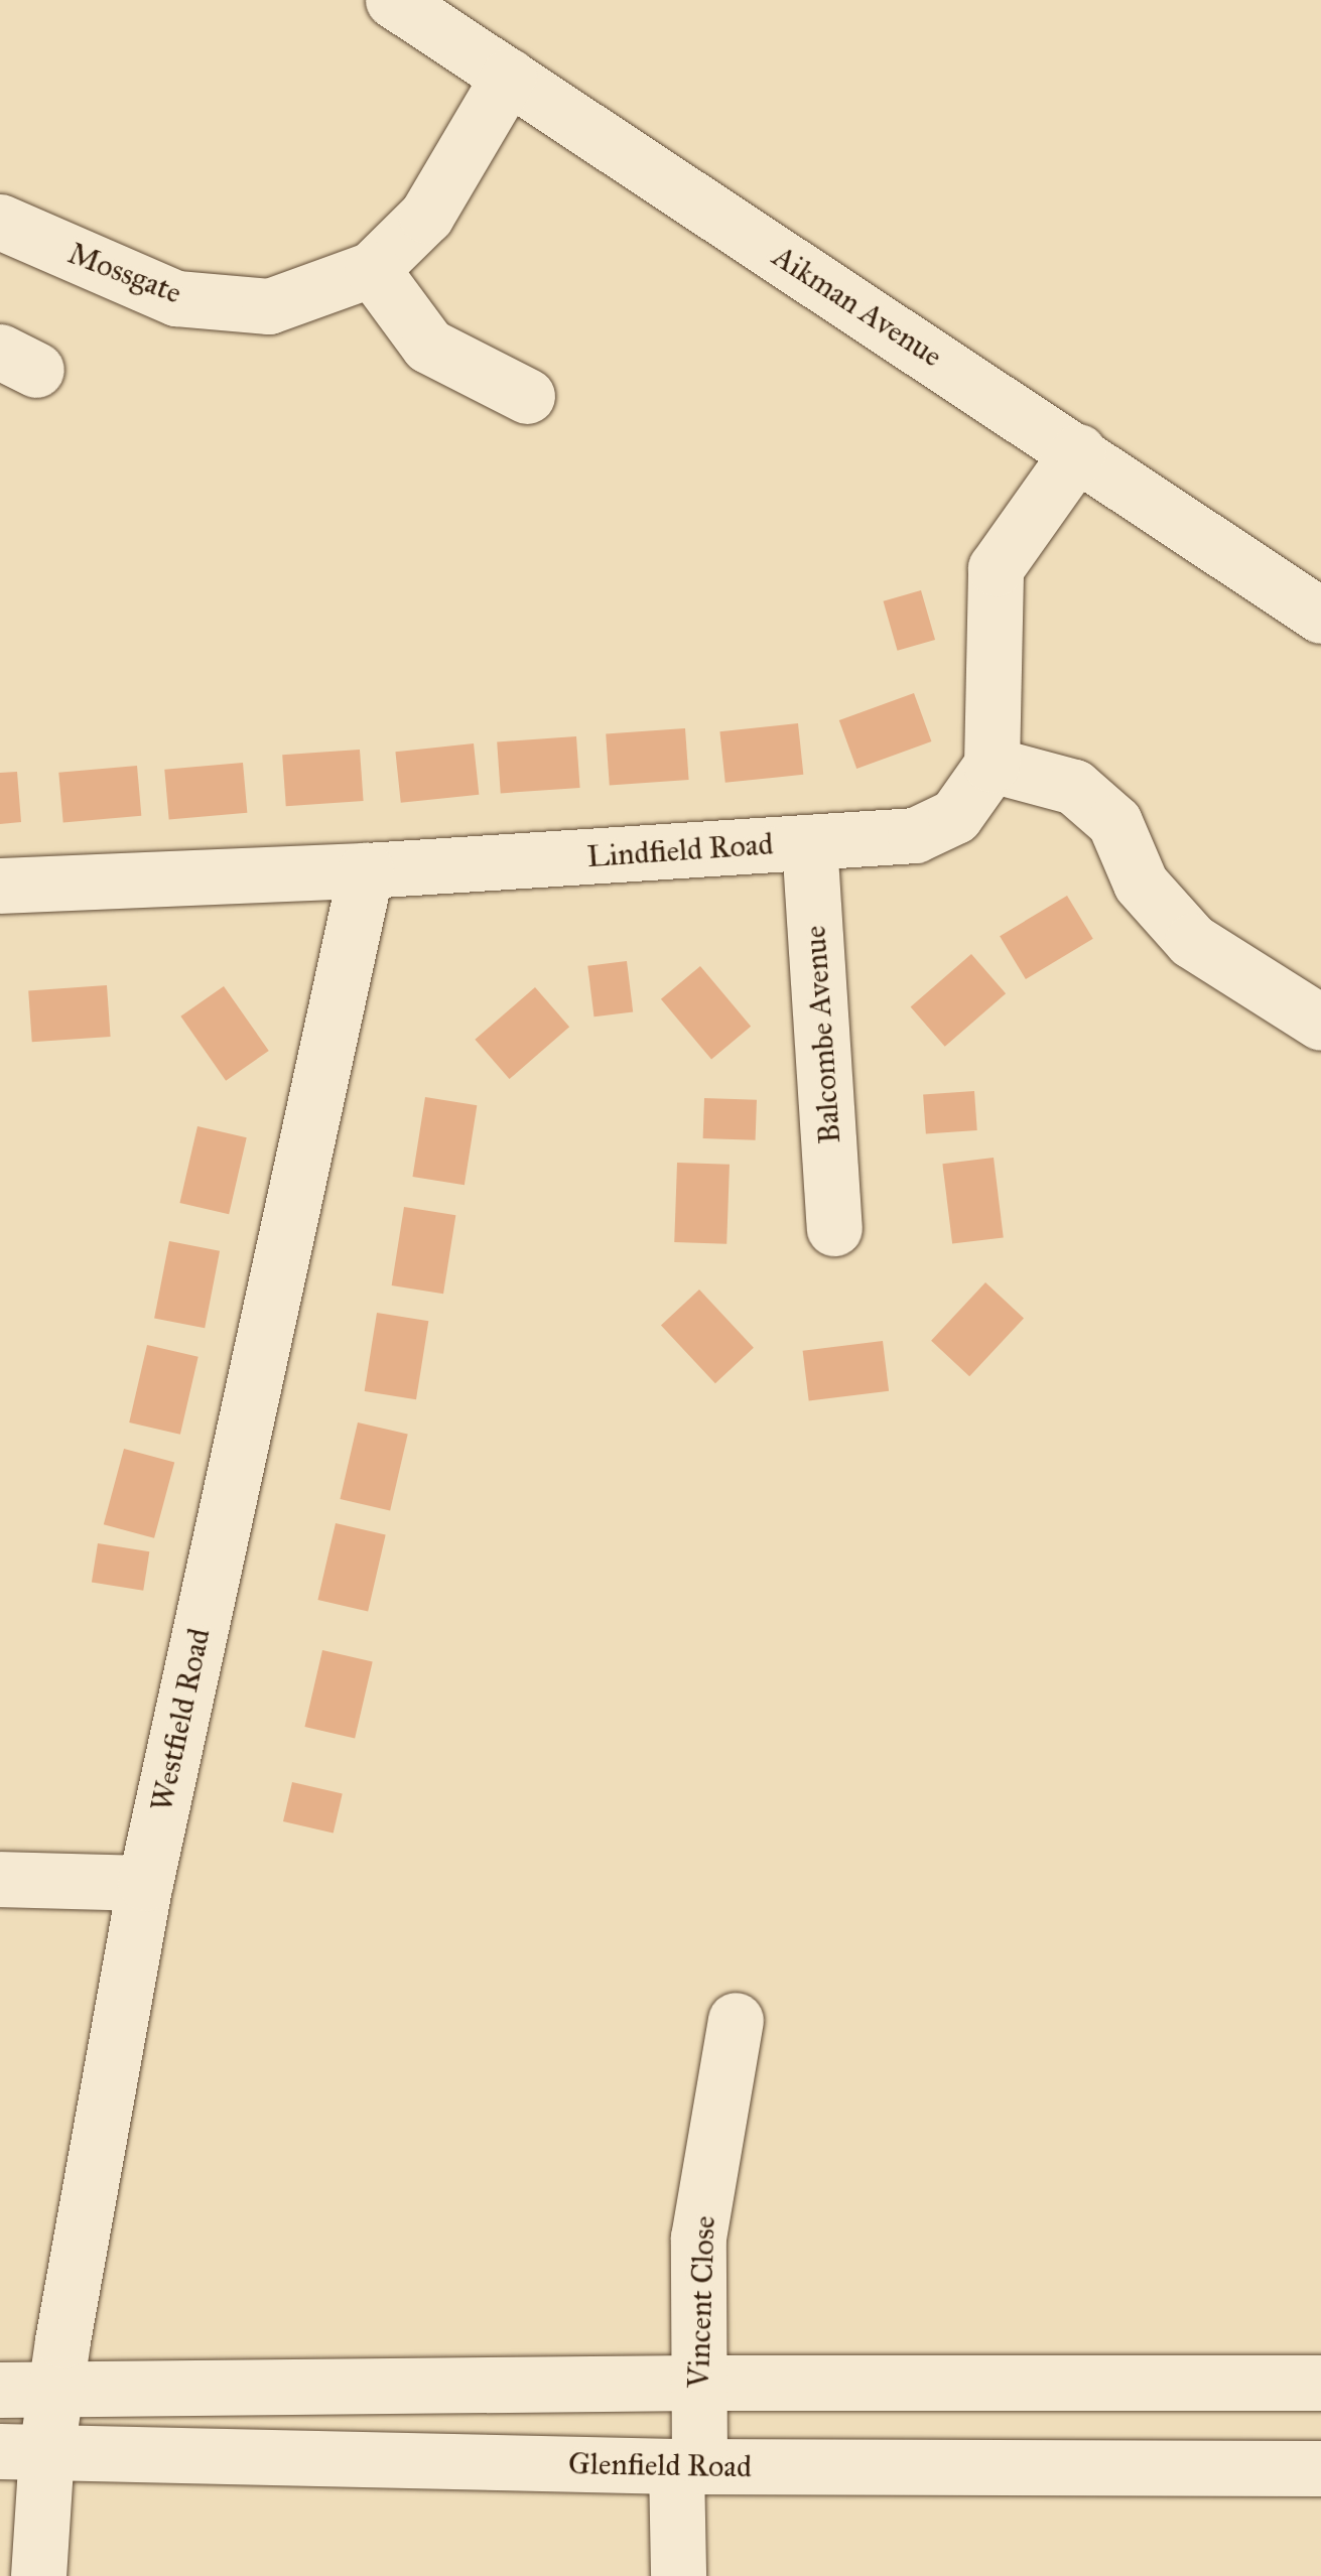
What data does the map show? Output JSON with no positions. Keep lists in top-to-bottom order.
{
  "streets": {
    "street": [
      "Mossgate",
      "Aikman Avenue",
      "Lindfield Road",
      "Balcombe Avenue",
      "Westfield Road",
      "Vincent Close",
      "Glenfield Road"
    ]
  },
  "crossings": [
    ["Mossgate", "Aikman Avenue"],
    ["Lindfield Road", "Balcombe Avenue"],
    ["Lindfield Road", "Westfield Road"],
    ["Westfield Road", "Glenfield Road"],
    ["Vincent Close", "Glenfield Road"]
  ]
}
